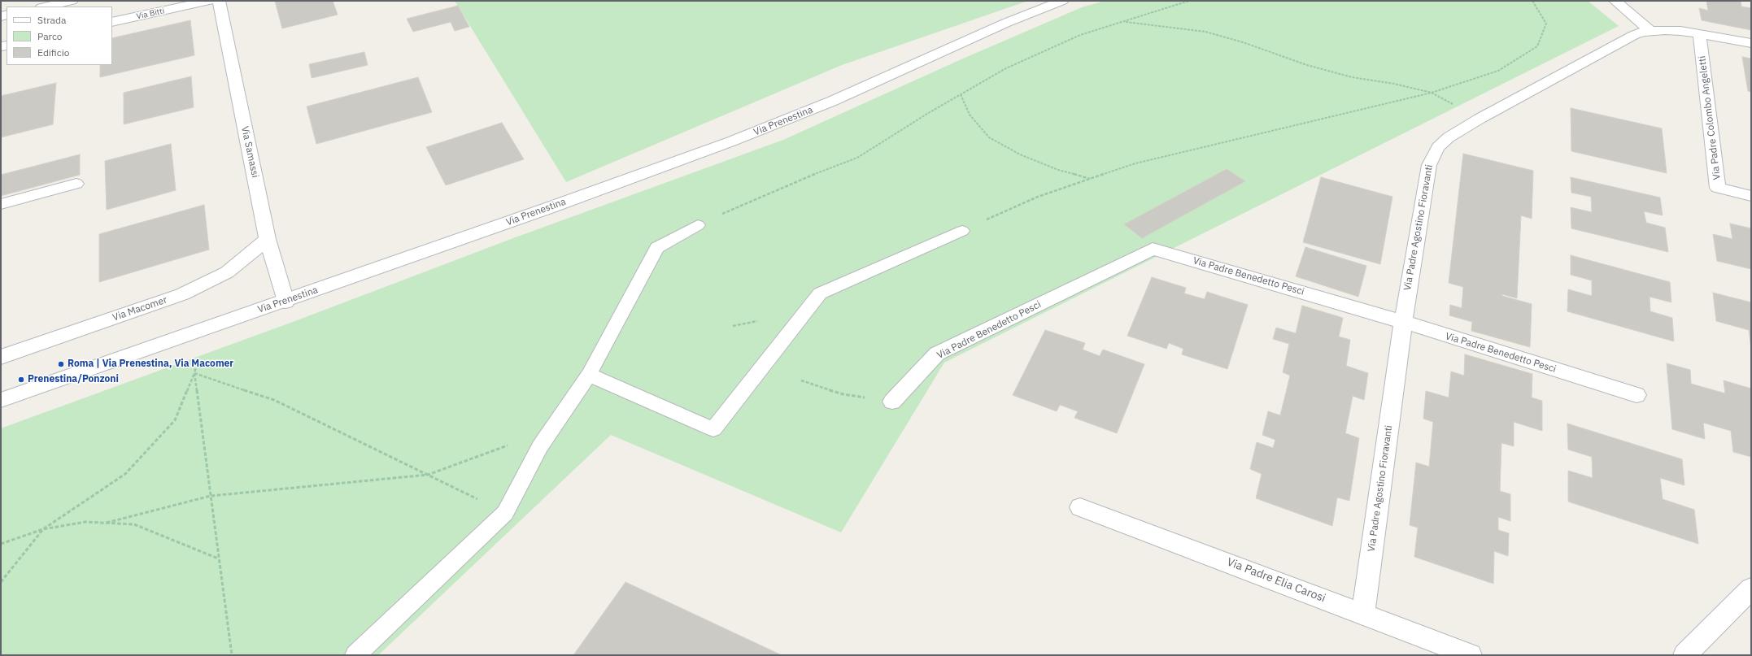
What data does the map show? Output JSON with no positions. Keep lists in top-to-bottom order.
{
  "streets": {
    "street": [
      "Via Bitti",
      "Via Padre Colombo Angeletti",
      "Via Prenestina",
      "Via Samassi",
      "Via Padre Agostino Fioravanti",
      "Via Padre Benedetto Pesci",
      "Via Macomer",
      "Via Padre Elia Carosi"
    ]
  },
  "crossings": [
    ["Via Padre Colombo Angeletti", "Via Padre Agostino Fioravanti"],
    ["Via Prenestina", "Via Samassi"],
    ["Via Samassi", "Via Macomer"],
    ["Via Padre Agostino Fioravanti", "Via Padre Benedetto Pesci"],
    ["Via Padre Agostino Fioravanti", "Via Padre Elia Carosi"]
  ],
  "places": ["Roma | Via Prenestina, Via Macomer", "Prenestina/Ponzoni"],
  "legend": ["Strada", "Parco", "Edificio"]
}
